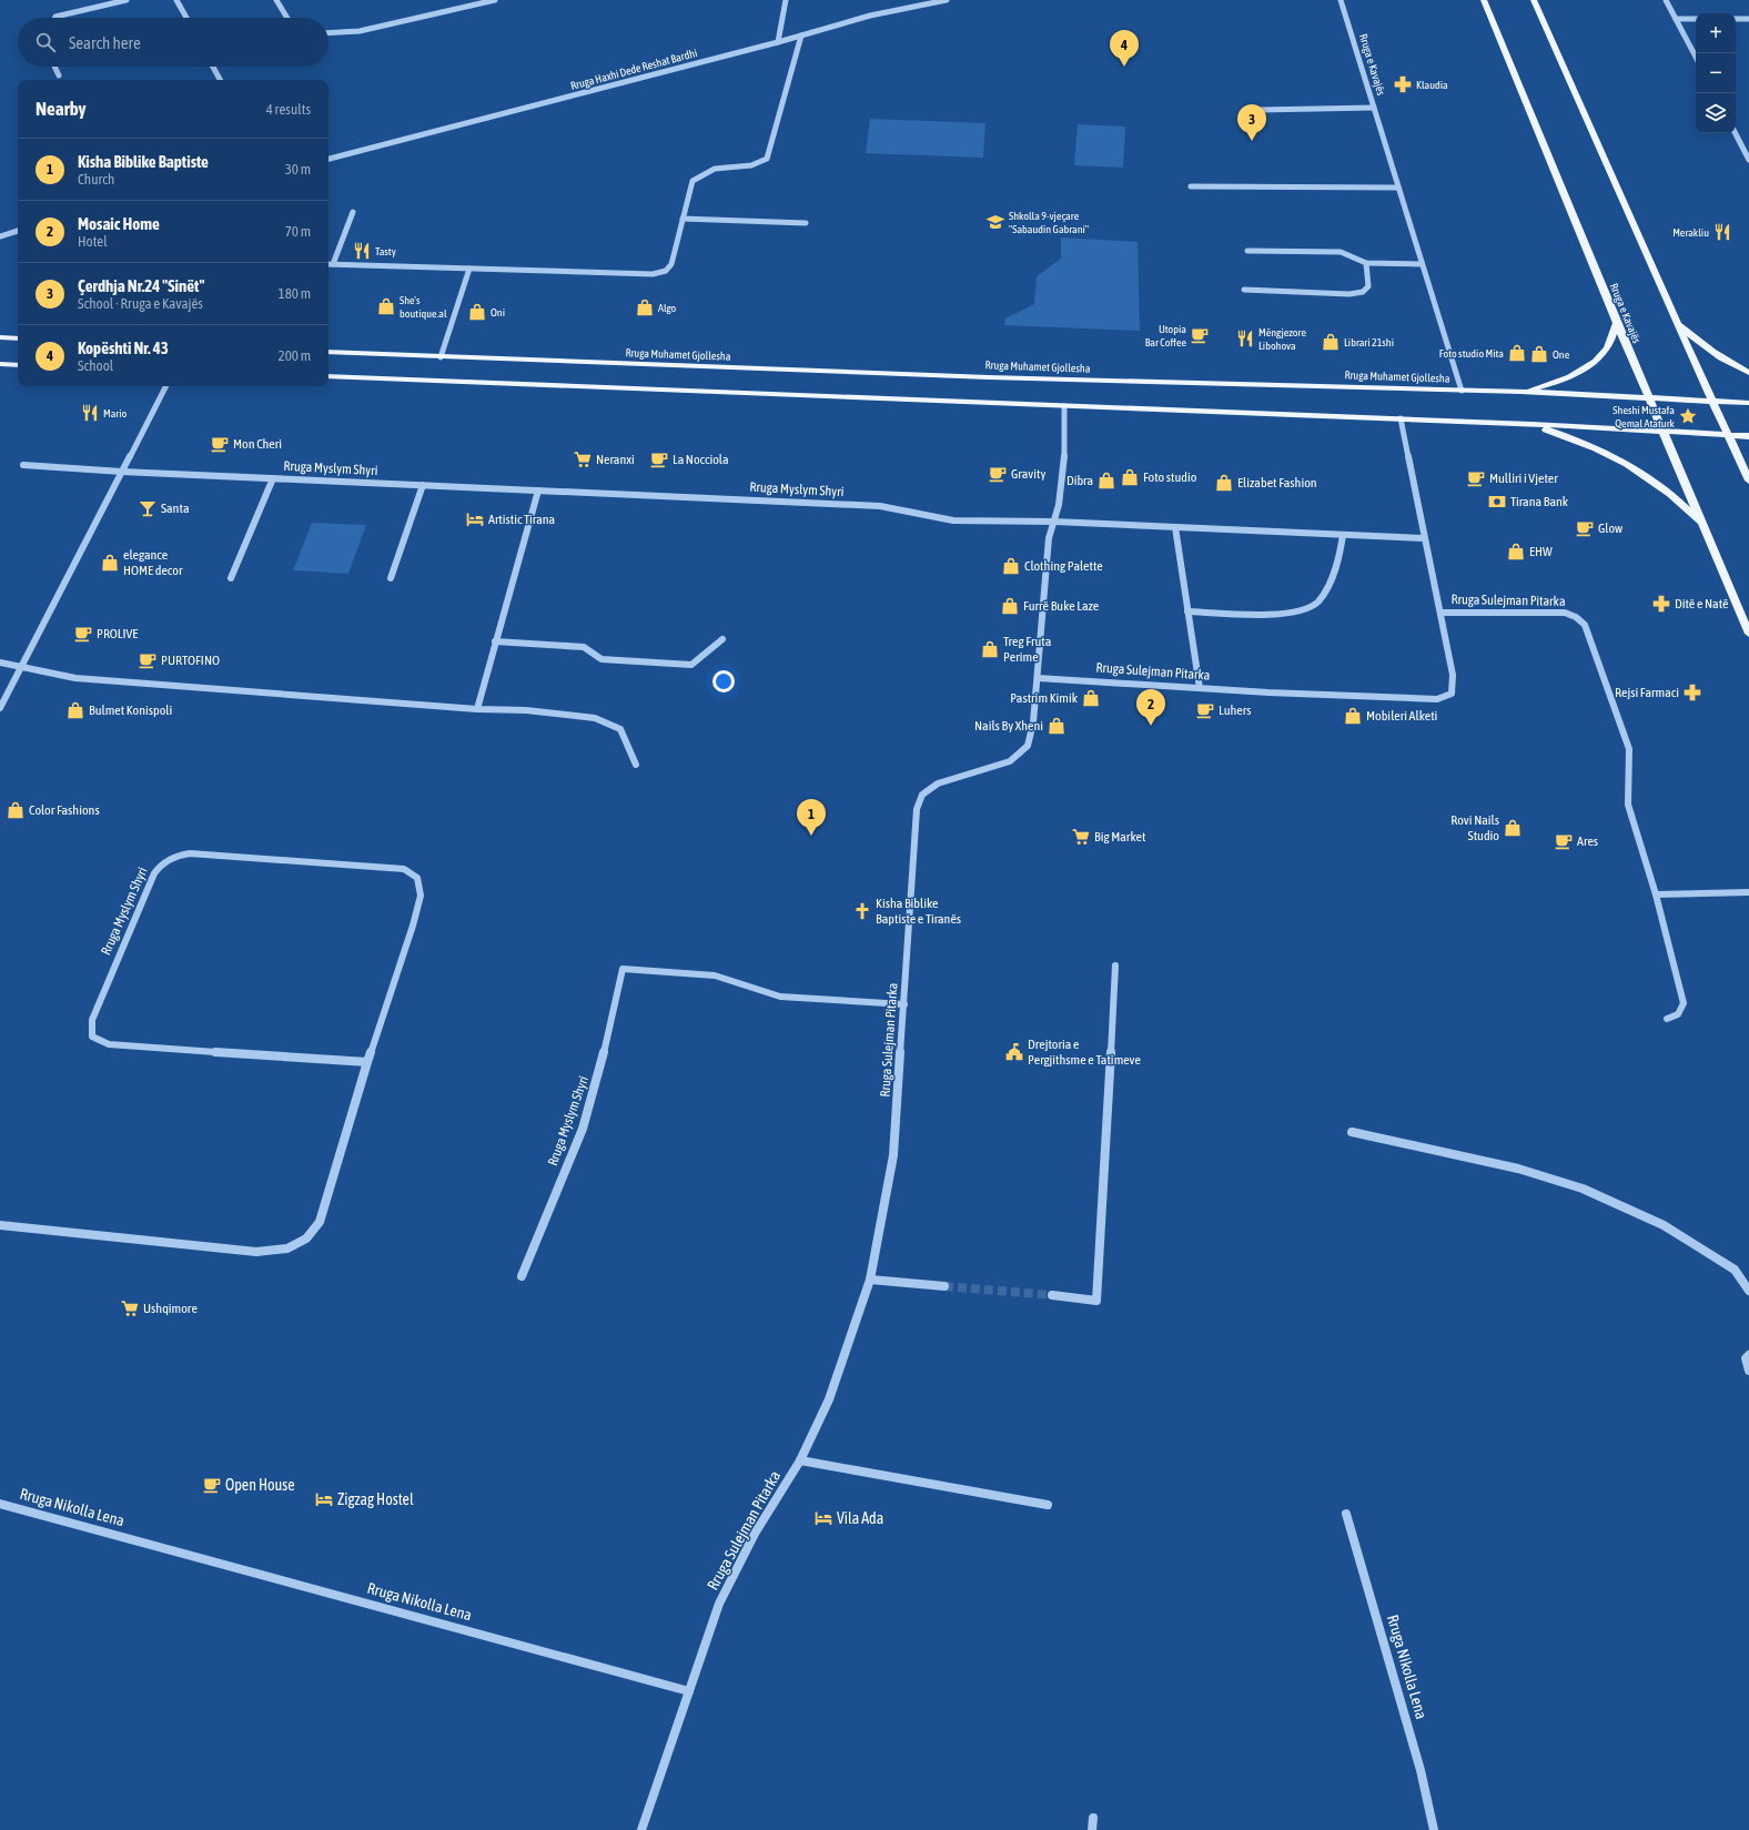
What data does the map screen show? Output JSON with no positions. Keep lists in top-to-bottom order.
{
  "streets": {
    "main road": ["Rruga e Kavajës", "Rruga Muhamet Gjollesha"],
    "street": [
      "Rruga Haxhi Dede Reshat Bardhi",
      "Rruga Myslym Shyri",
      "Rruga Sulejman Pitarka",
      "Rruga Nikolla Lena"
    ]
  },
  "crossings": [
    ["Rruga e Kavajës", "Rruga Muhamet Gjollesha"],
    ["Rruga Myslym Shyri", "Rruga Sulejman Pitarka"],
    ["Rruga Sulejman Pitarka", "Rruga Nikolla Lena"]
  ],
  "places": {
    "pharmacy": ["Klaudia", "Ditë e Natë", "Rejsi Farmaci"],
    "school or university": ["Shkolla 9-vjeçare \"Sabaudin Gabrani\""],
    "restaurant": [
      "Merakliu",
      "Tasty",
      "Mëngjezore Libohova",
      "Mario"
    ],
    "shop": [
      "She's boutique.al",
      "Algo",
      "Oni",
      "Librari 21shi",
      "Foto studio Mita",
      "One",
      "Foto studio",
      "Dibra",
      "Elizabet Fashion",
      "EHW",
      "elegance HOME decor",
      "Clothing Palette",
      "Furrë Buke Laze",
      "Treg Fruta Perime",
      "Pastrim Kimik",
      "Bulmet Konispoli",
      "Mobileri Alketi",
      "Nails By Xheni",
      "Color Fashions",
      "Rovi Nails Studio"
    ],
    "cafe": [
      "Utopia Bar Coffee",
      "Mon Cheri",
      "La Nocciola",
      "Gravity",
      "Mulliri i Vjeter",
      "Glow",
      "PROLIVE",
      "PURTOFINO",
      "Luhers",
      "Ares",
      "Open House"
    ],
    "place": ["Sheshi Mustafa Qemal Ataturk"],
    "supermarket": ["Neranxi", "Big Market", "Ushqimore"],
    "bank": ["Tirana Bank"],
    "bar": ["Santa"],
    "hotel": ["Artistic Tirana", "Zigzag Hostel", "Vila Ada"],
    "church": ["Kisha Biblike Baptiste e Tiranës"],
    "public building": ["Drejtoria e Pergjithsme e Tatimeve"]
  },
  "page": {
    "map_buttons": ["+", "−"],
    "search": "Search here",
    "pins": [
      "4",
      "3",
      "2",
      "1"
    ],
    "heading": ["Nearby", "4 results"],
    "list": [
      {
        "mark": "1",
        "name": "Kisha Biblike Baptiste",
        "note": "Church",
        "value": "30 m"
      },
      {
        "mark": "2",
        "name": "Mosaic Home",
        "note": "Hotel",
        "value": "70 m"
      },
      {
        "mark": "3",
        "name": "Çerdhja Nr.24 \"Sinët\"",
        "note": "School · Rruga e Kavajës",
        "value": "180 m"
      },
      {
        "mark": "4",
        "name": "Kopështi Nr. 43",
        "note": "School",
        "value": "200 m"
      }
    ]
  }
}
